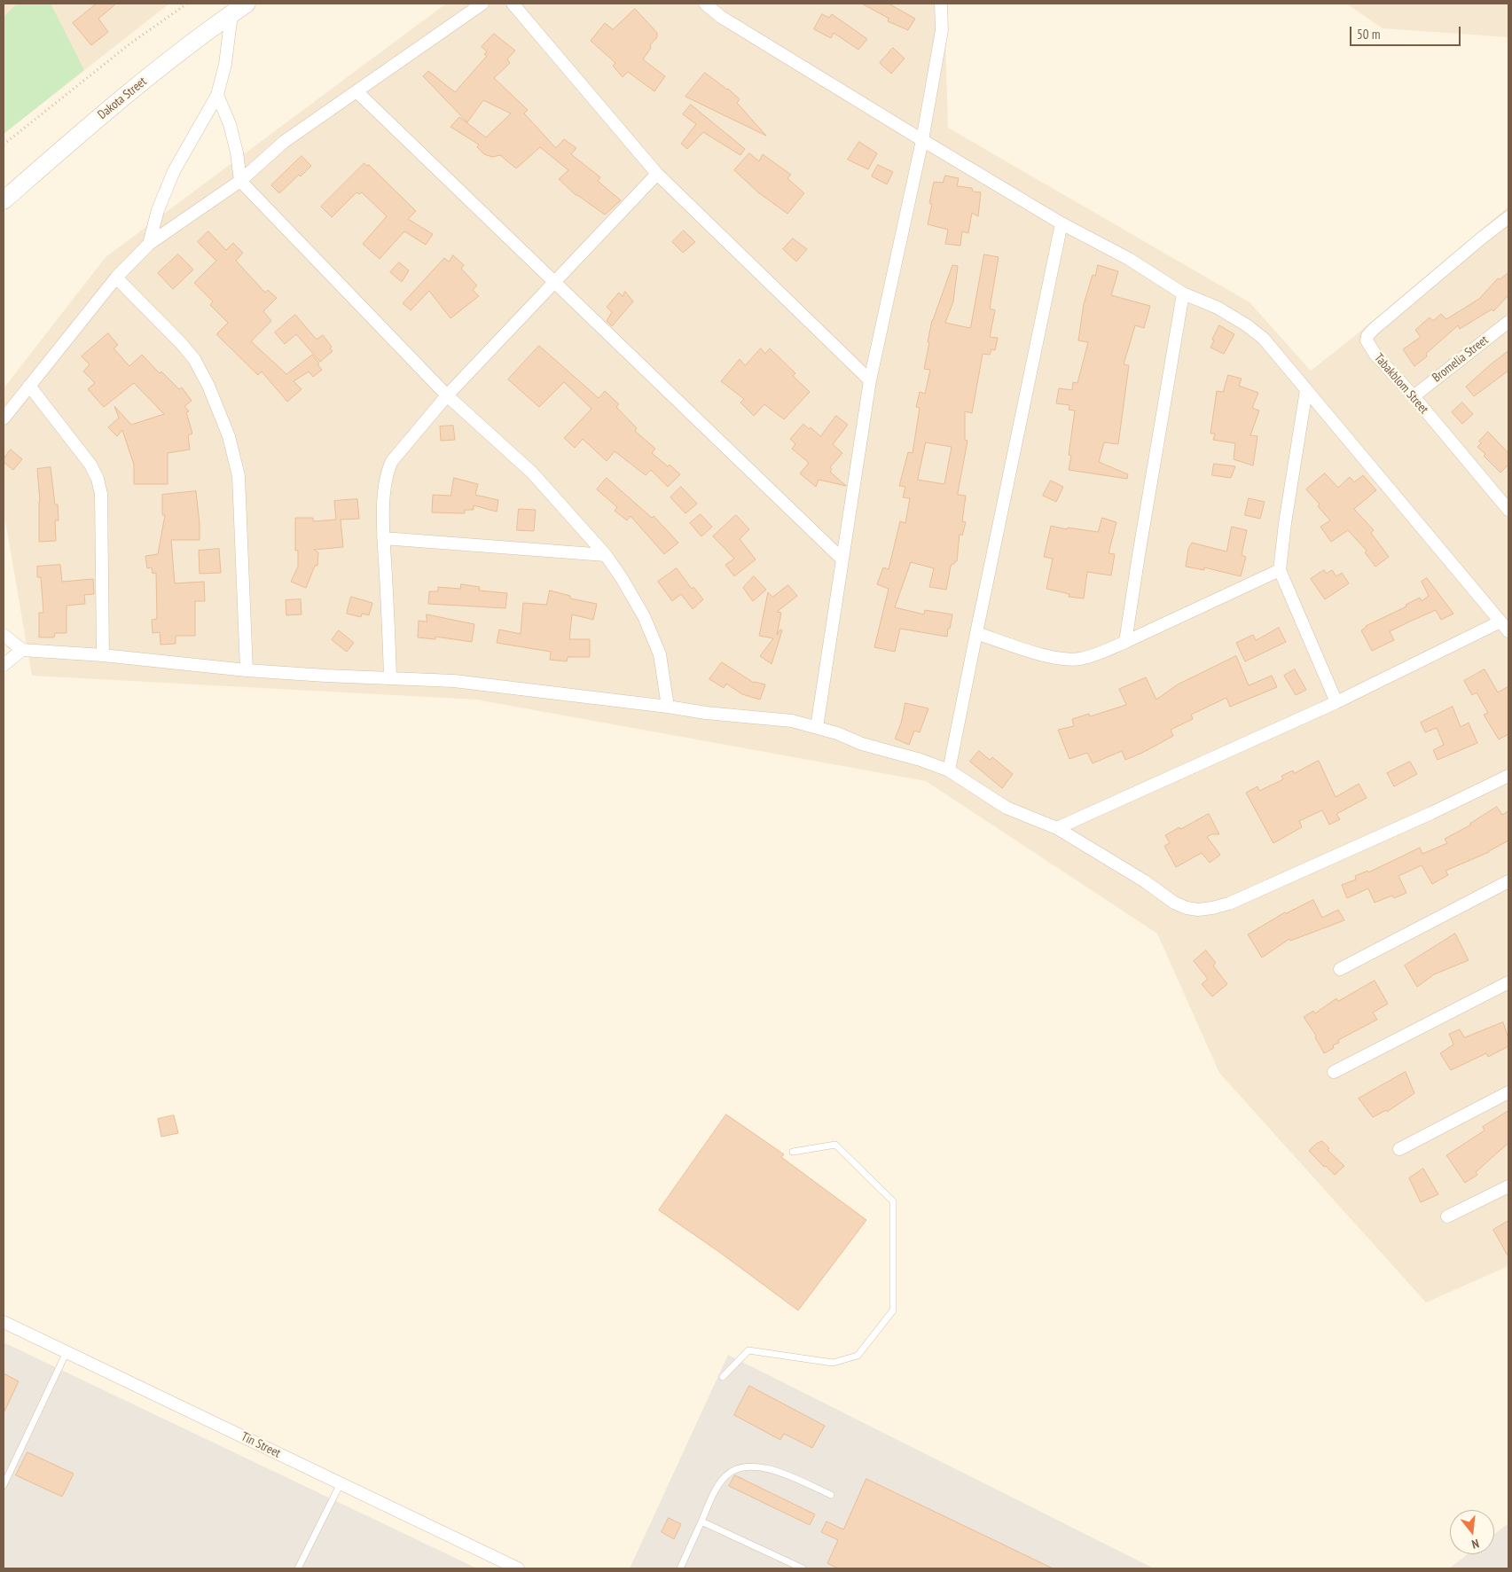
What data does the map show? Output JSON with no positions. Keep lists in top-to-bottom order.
{
  "streets": {
    "street": [
      "Dakota Street",
      "Bromelia Street",
      "Tabakblom Street",
      "Tin Street"
    ]
  },
  "crossings": [
    ["Bromelia Street", "Tabakblom Street"]
  ],
  "scale_bar": "50 m",
  "north": "bottom"
}
